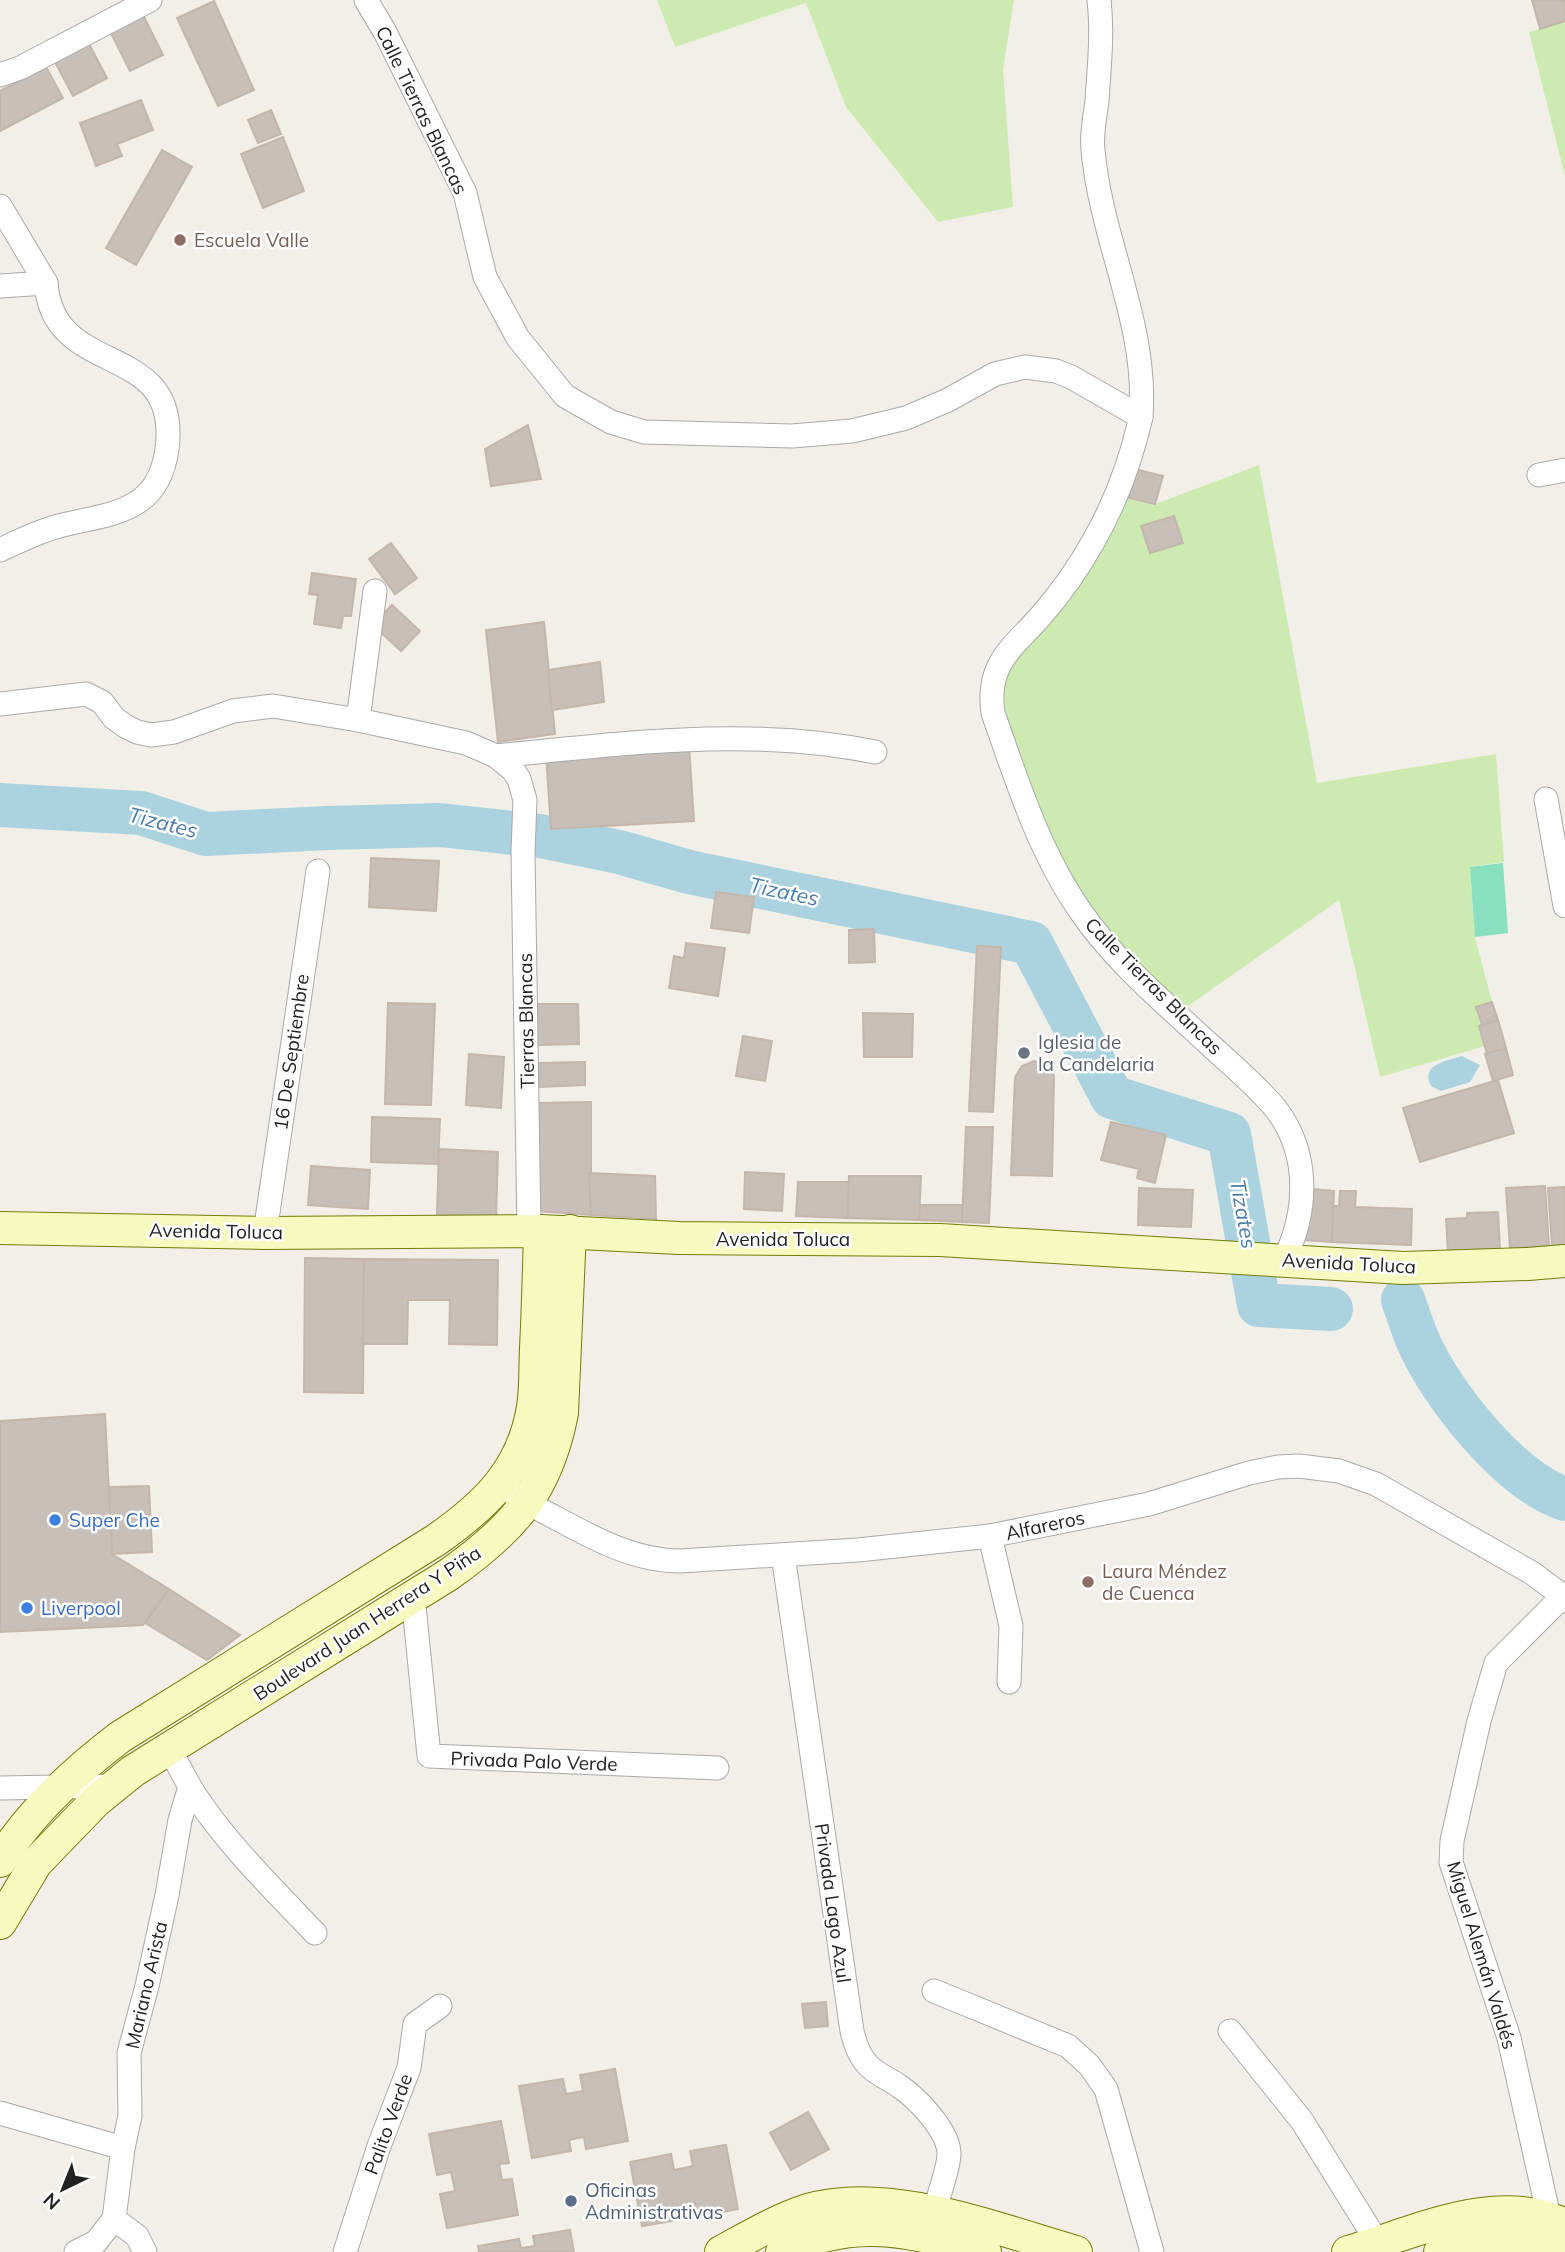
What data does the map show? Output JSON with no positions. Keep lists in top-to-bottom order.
{
  "streets": {
    "main road": ["Avenida Toluca", "Boulevard Juan Herrera Y Piña"],
    "street": [
      "Calle Tierras Blancas",
      "Tierras Blancas",
      "16 De Septiembre",
      "Alfareros",
      "Privada Palo Verde",
      "Privada Lago Azul",
      "Miguel Alemán Valdés",
      "Mariano Arista",
      "Palito Verde"
    ]
  },
  "crossings": [
    ["Calle Tierras Blancas", "Avenida Toluca"],
    ["Tierras Blancas", "Avenida Toluca"],
    ["Tierras Blancas", "Boulevard Juan Herrera Y Piña"],
    ["16 De Septiembre", "Avenida Toluca"],
    ["Avenida Toluca", "Boulevard Juan Herrera Y Piña"],
    ["Alfareros", "Boulevard Juan Herrera Y Piña"],
    ["Alfareros", "Privada Lago Azul"],
    ["Alfareros", "Miguel Alemán Valdés"],
    ["Boulevard Juan Herrera Y Piña", "Privada Palo Verde"]
  ],
  "water": ["Tizates"],
  "places": [
    "Escuela Valle",
    "Iglesia de la Candelaria",
    "Super Che",
    "Laura Méndez de Cuenca",
    "Liverpool",
    "Oficinas Administrativas"
  ],
  "north": "bottom left"
}
